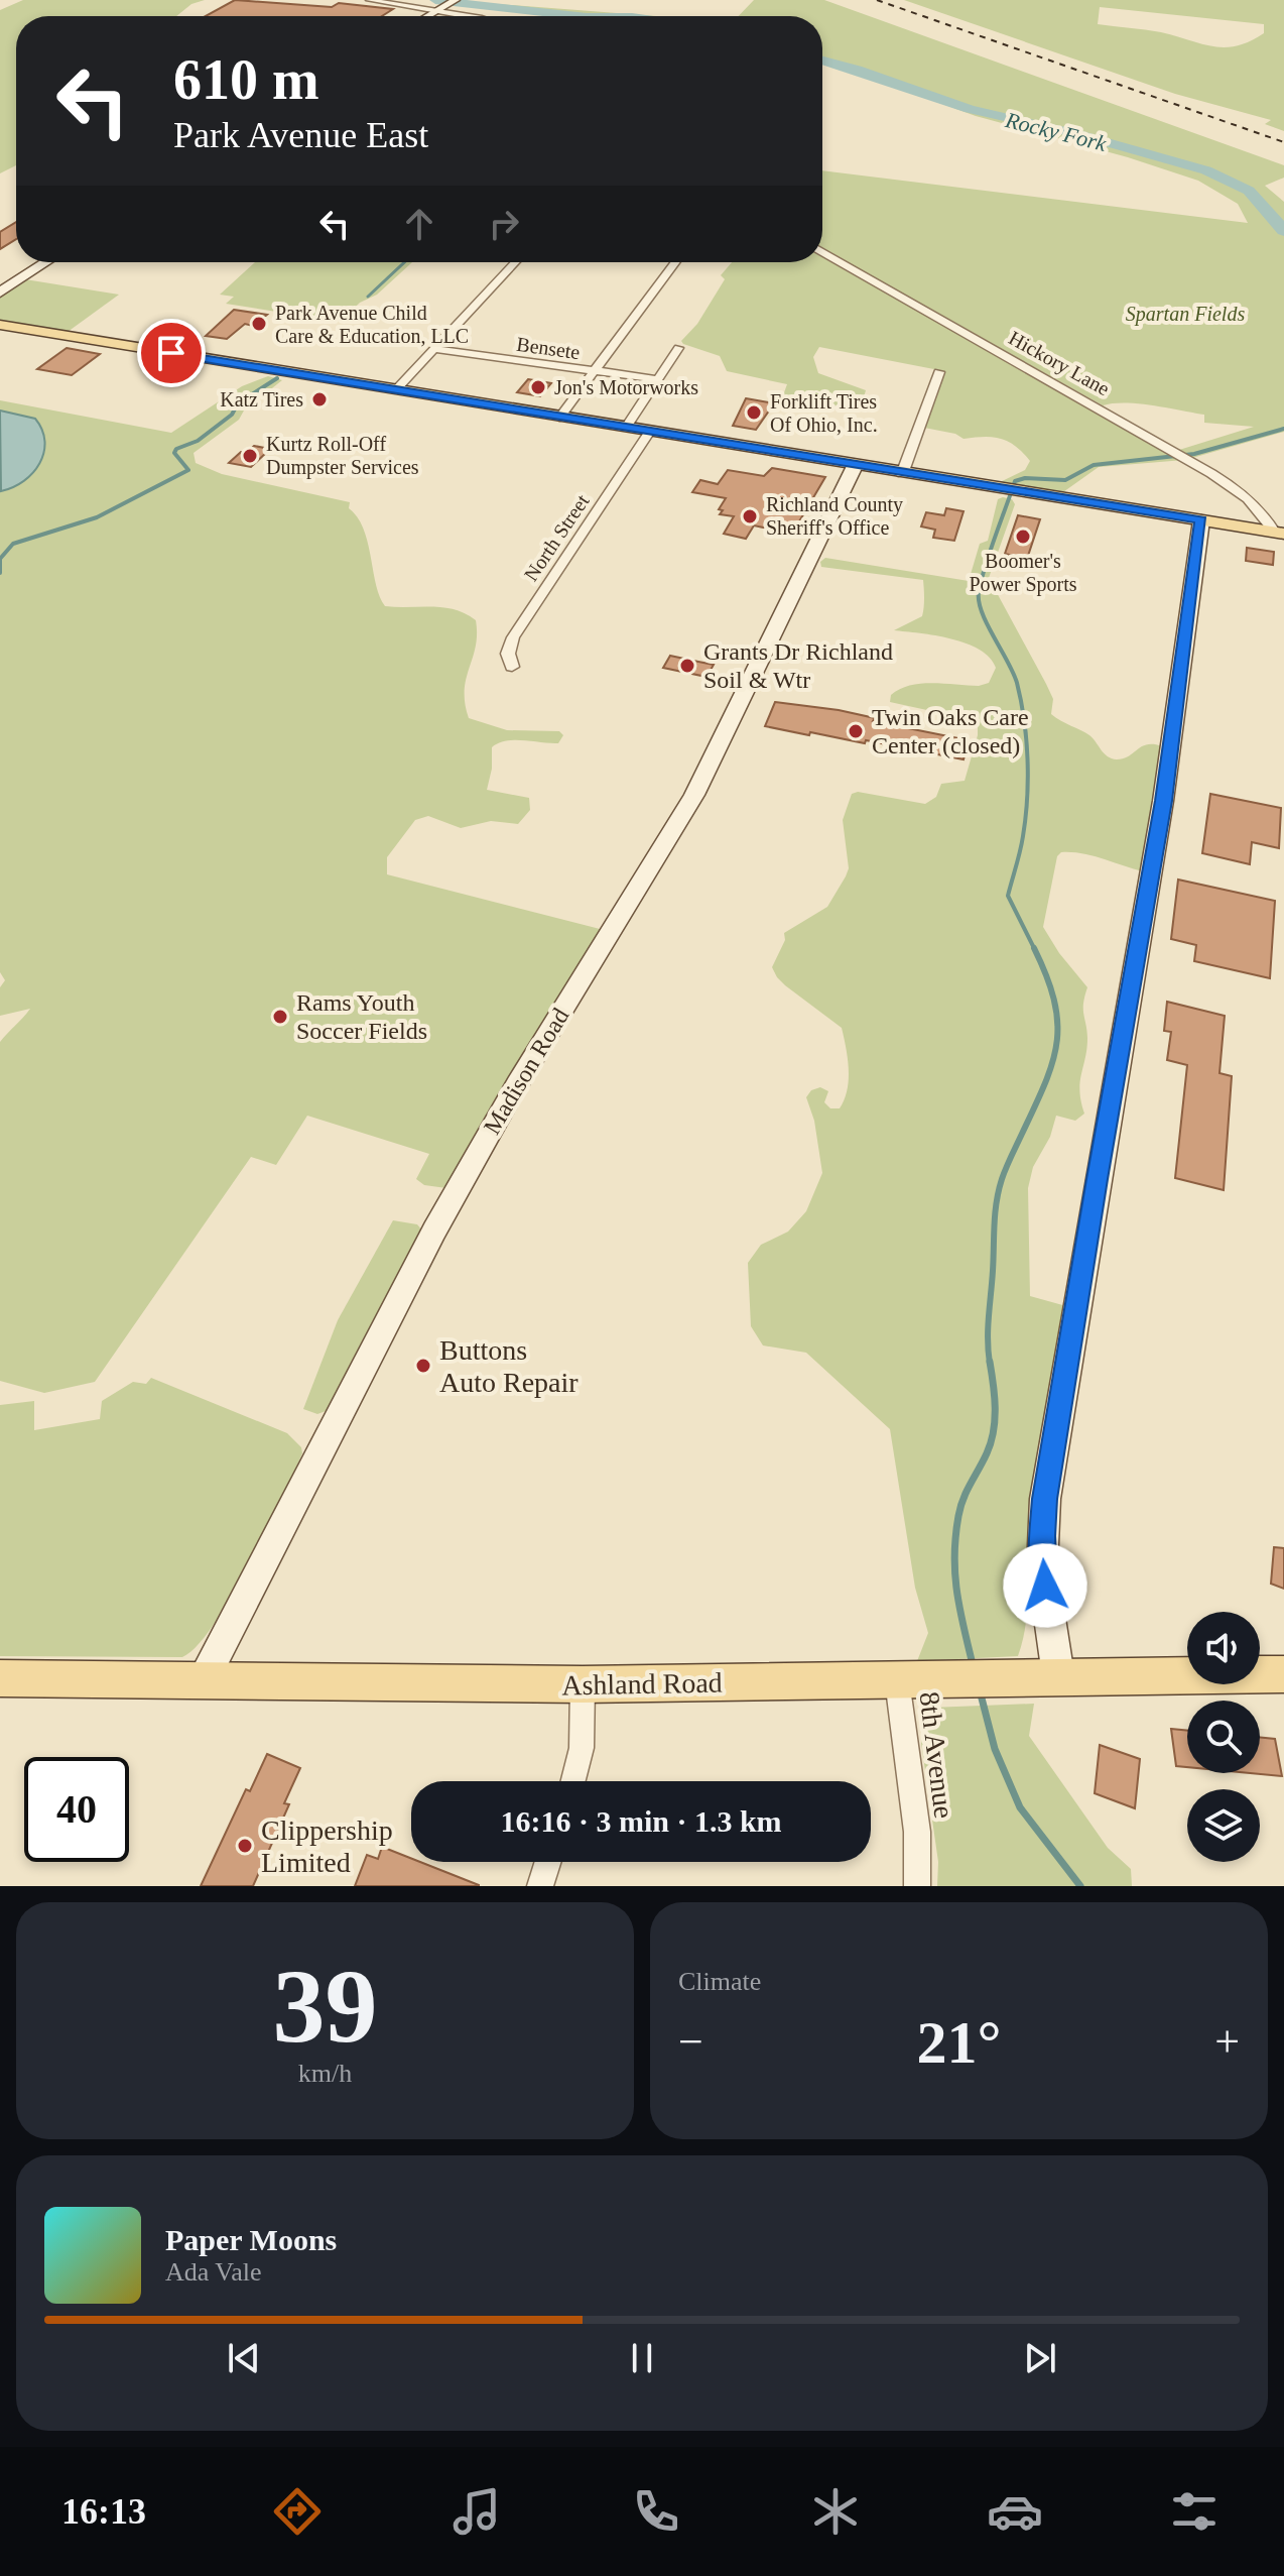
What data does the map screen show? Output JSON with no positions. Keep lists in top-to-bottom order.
{
  "streets": {
    "main road": ["Ashland Road"],
    "street": [
      "Bensete",
      "Hickory Lane",
      "North Street",
      "Madison Road",
      "8th Avenue"
    ]
  },
  "crossings": [
    ["Madison Road", "Ashland Road"],
    ["Ashland Road", "8th Avenue"]
  ],
  "water": ["Rocky Fork"],
  "parks": ["Spartan Fields"],
  "places": [
    "Park Avenue Child Care & Education, LLC",
    "Jon's Motorworks",
    "Katz Tires",
    "Forklift Tires Of Ohio, Inc.",
    "Kurtz Roll-Off Dumpster Services",
    "Richland County Sheriff's Office",
    "Boomer's Power Sports",
    "Grants Dr Richland Soil & Wtr",
    "Twin Oaks Care Center (closed)",
    "Rams Youth Soccer Fields",
    "Buttons Auto Repair",
    "Clippership Limited"
  ],
  "page": {
    "turn": ["610 m", "Park Avenue East"],
    "limit": "40",
    "trip": "16:16 · 3 min · 1.3 km",
    "tile": [
      ["39", "km/h"],
      "Climate"
    ],
    "heat": ["−", "21°", "+"],
    "song": ["Paper Moons", "Ada Vale"],
    "tabs": "16:13"
  }
}
